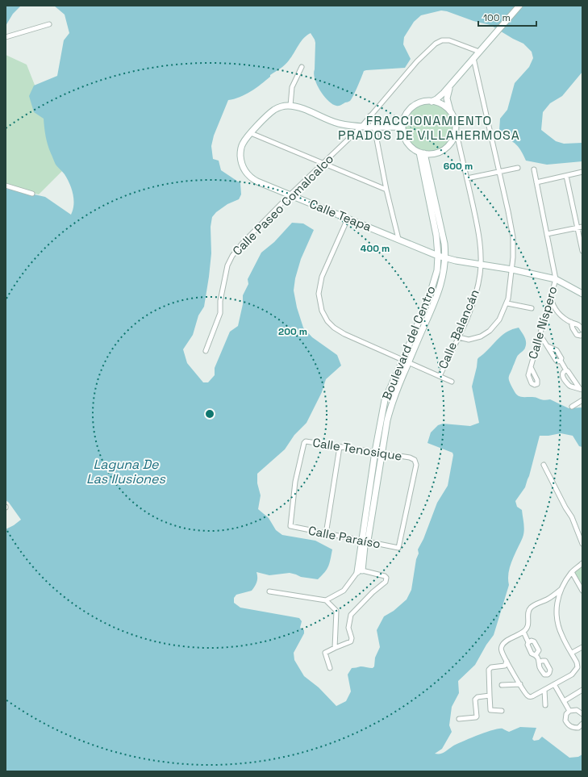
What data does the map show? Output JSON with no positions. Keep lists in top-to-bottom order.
{
  "streets": {
    "street": [
      "Calle Paseo Comalcalco",
      "Calle Teapa",
      "Calle Níspero",
      "Calle Balancán",
      "Boulevard del Centro",
      "Calle Tenosique",
      "Calle Paraíso"
    ]
  },
  "crossings": [
    ["Calle Paseo Comalcalco", "Calle Teapa"],
    ["Calle Teapa", "Calle Níspero"],
    ["Calle Teapa", "Calle Balancán"],
    ["Calle Teapa", "Boulevard del Centro"],
    ["Calle Balancán", "Boulevard del Centro"],
    ["Boulevard del Centro", "Calle Tenosique"],
    ["Boulevard del Centro", "Calle Paraíso"],
    ["Calle Tenosique", "Calle Paraíso"]
  ],
  "districts": ["FRACCIONAMIENTO PRADOS DE VILLAHERMOSA"],
  "water": ["Laguna De Las Ilusiones"],
  "scale_bar": "100 m",
  "rings": ["600 m", "400 m", "200 m"]
}
